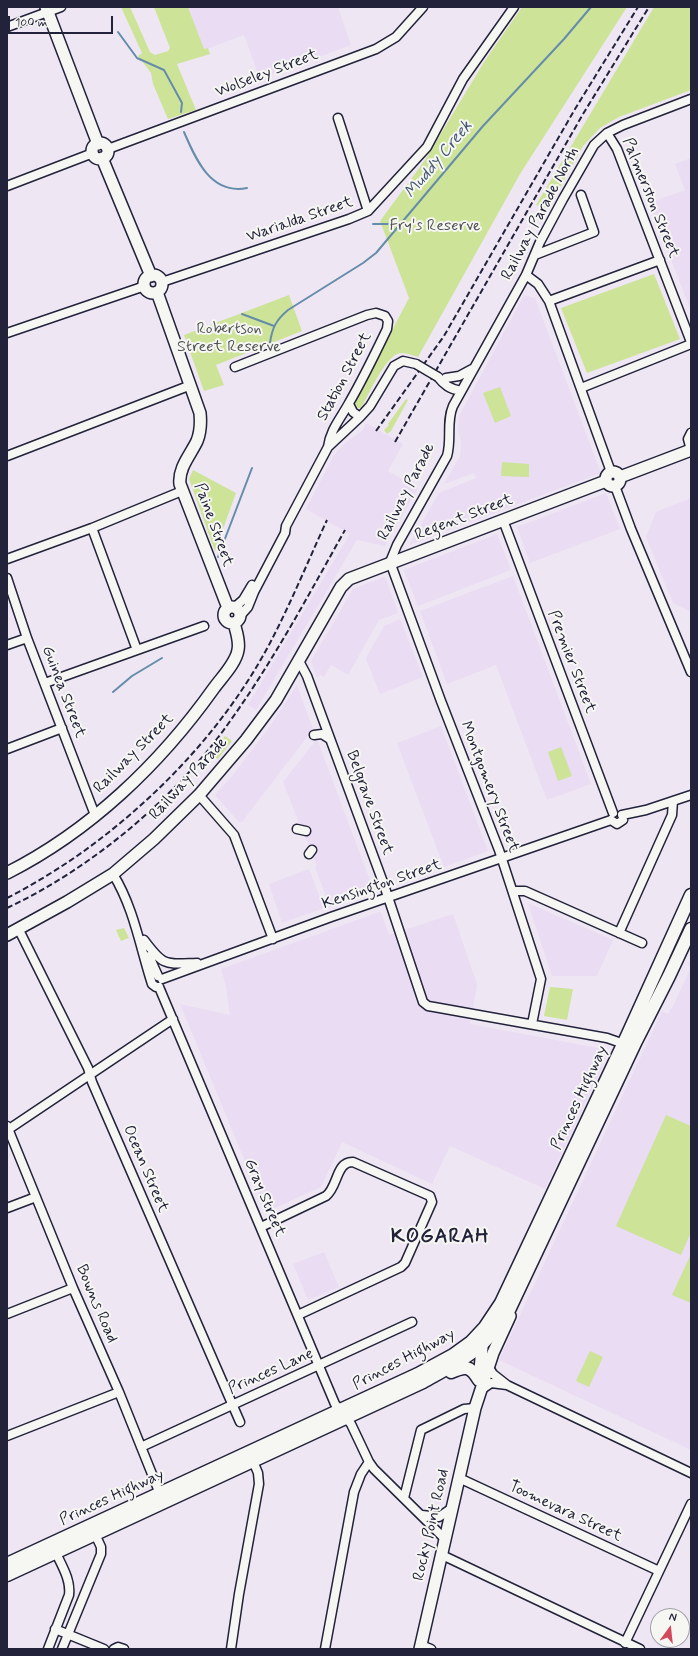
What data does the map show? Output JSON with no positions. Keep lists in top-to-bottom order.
{
  "streets": {
    "highway": ["Princes Highway"],
    "main road": [
      "Railway Parade",
      "Regent Street",
      "Paine Street",
      "Railway Street",
      "Rocky Point Road"
    ],
    "street": [
      "Wolseley Street",
      "Palmerston Street",
      "Railway Parade North",
      "Warialda Street",
      "Station Street",
      "Premier Street",
      "Guinea Street",
      "Montgomery Street",
      "Belgrave Street",
      "Kensington Street",
      "Ocean Street",
      "Gray Street",
      "Bowns Road",
      "Princes Lane",
      "Toomevara Street"
    ]
  },
  "crossings": [
    ["Palmerston Street", "Railway Parade North"],
    ["Railway Parade North", "Station Street"],
    ["Railway Parade North", "Railway Parade"],
    ["Warialda Street", "Paine Street"],
    ["Station Street", "Railway Parade"],
    ["Station Street", "Paine Street"],
    ["Station Street", "Railway Street"],
    ["Railway Parade", "Regent Street"],
    ["Railway Parade", "Montgomery Street"],
    ["Railway Parade", "Belgrave Street"],
    ["Railway Parade", "Ocean Street"],
    ["Railway Parade", "Gray Street"],
    ["Regent Street", "Premier Street"],
    ["Regent Street", "Montgomery Street"],
    ["Paine Street", "Railway Street"],
    ["Premier Street", "Kensington Street"],
    ["Guinea Street", "Railway Street"],
    ["Montgomery Street", "Belgrave Street"],
    ["Montgomery Street", "Kensington Street"],
    ["Belgrave Street", "Kensington Street"],
    ["Kensington Street", "Gray Street"],
    ["Princes Highway", "Gray Street"],
    ["Princes Highway", "Bowns Road"],
    ["Princes Highway", "Rocky Point Road"],
    ["Ocean Street", "Princes Lane"],
    ["Gray Street", "Princes Lane"],
    ["Gray Street", "Rocky Point Road"],
    ["Bowns Road", "Princes Lane"],
    ["Toomevara Street", "Rocky Point Road"]
  ],
  "districts": ["KOGARAH"],
  "water": ["Muddy Creek"],
  "parks": ["Fry's Reserve", "Robertson Street Reserve"],
  "scale_bar": "100 m",
  "north": "top"
}
